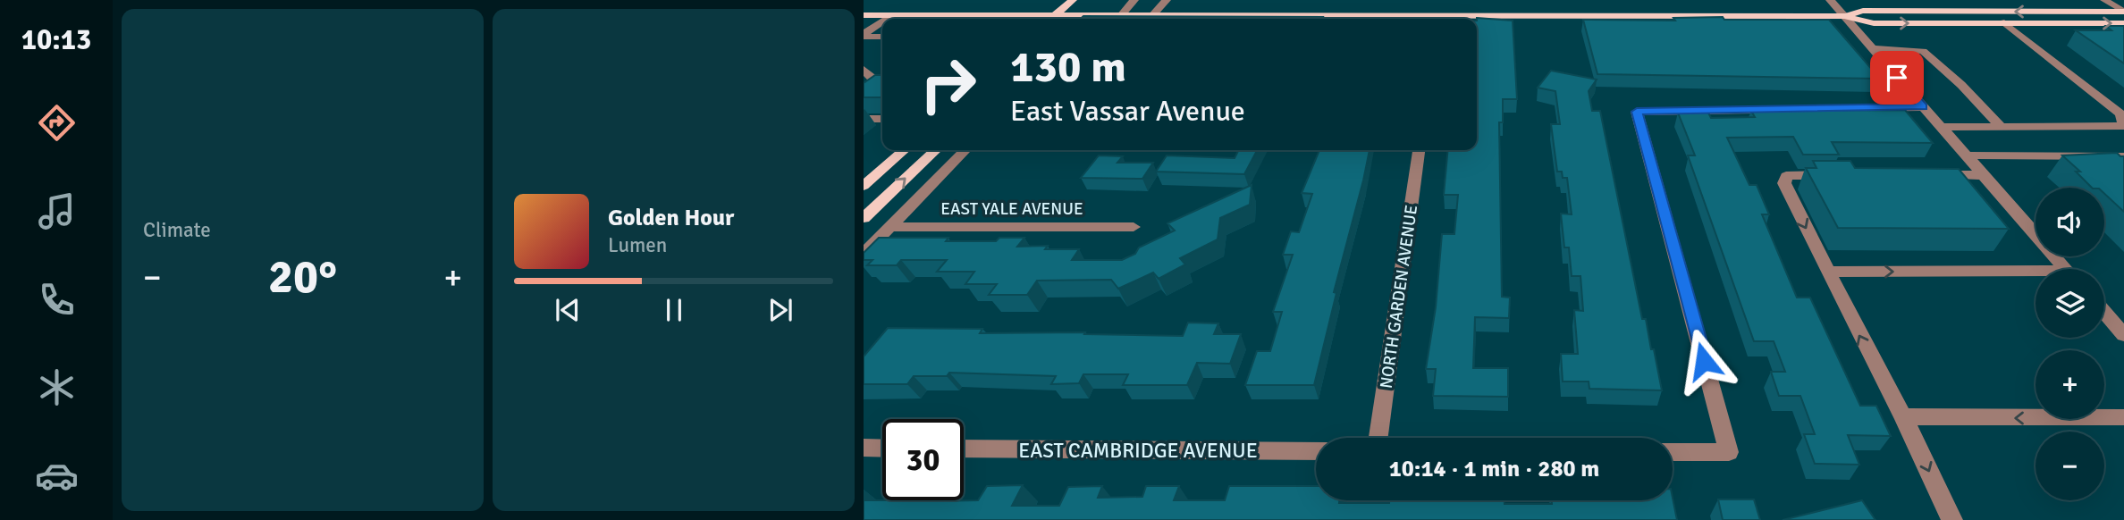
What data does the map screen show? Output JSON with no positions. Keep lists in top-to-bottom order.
{
  "streets": {
    "street": ["EAST YALE AVENUE", "NORTH GARDEN AVENUE", "EAST CAMBRIDGE AVENUE"]
  },
  "page": {
    "tabs": "10:13",
    "tile": "Climate",
    "turn": ["130 m", "East Vassar Avenue"],
    "map_buttons": ["+", "−"],
    "song": ["Golden Hour", "Lumen"],
    "heat": ["−", "20°", "+"],
    "limit": "30",
    "trip": "10:14 · 1 min · 280 m"
  }
}
